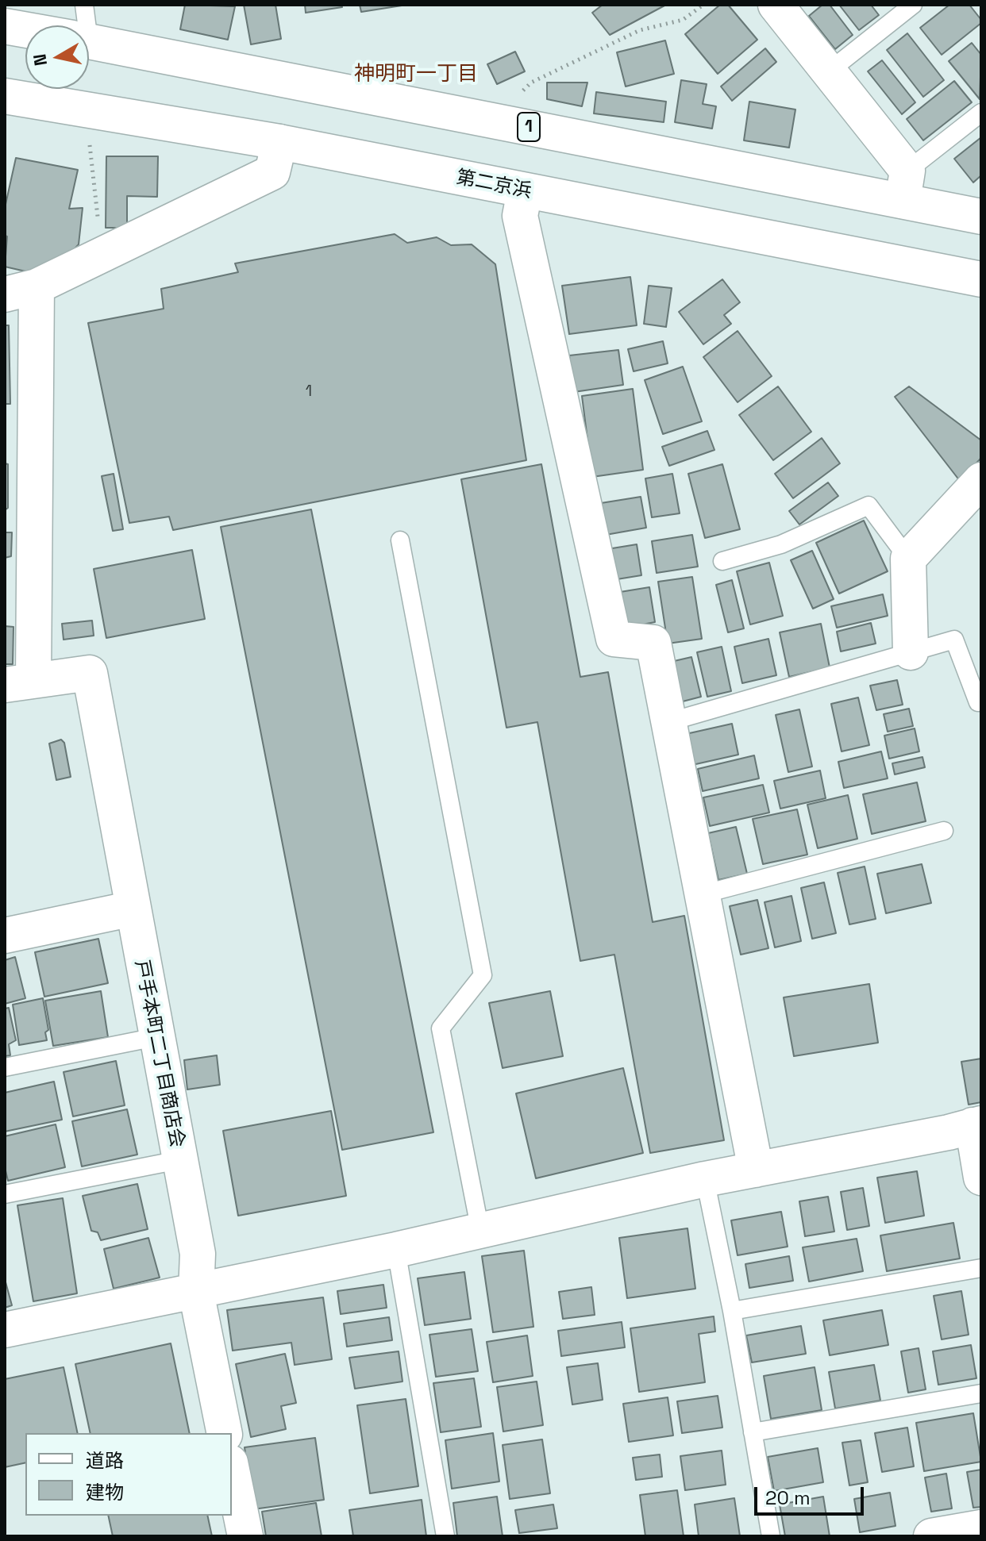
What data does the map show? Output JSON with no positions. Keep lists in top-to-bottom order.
{
  "streets": {
    "main road": ["1", "第二京浜", "戸手本町二丁目商店会"]
  },
  "districts": ["神明町一丁目"],
  "house_numbers": ["1"],
  "legend": ["道路", "建物"],
  "scale_bar": "20 m",
  "north": "left"
}
